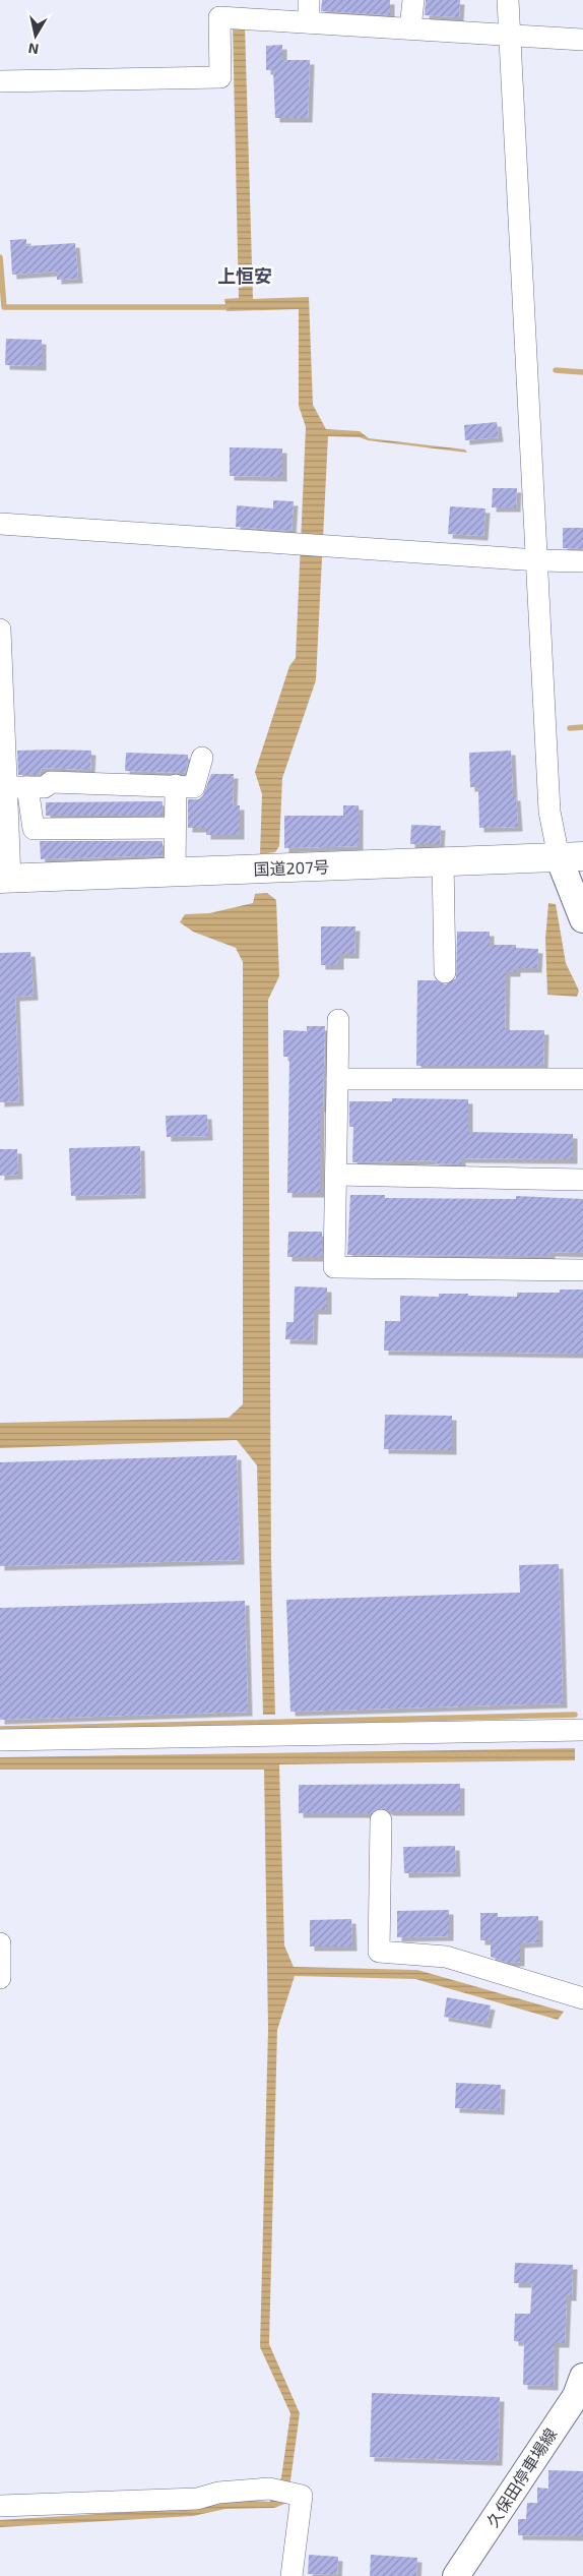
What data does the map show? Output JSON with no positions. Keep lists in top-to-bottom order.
{
  "streets": {
    "highway": ["国道207号"],
    "main road": ["久保田停車場線"]
  },
  "districts": ["上恒安"],
  "north": "bottom"
}
